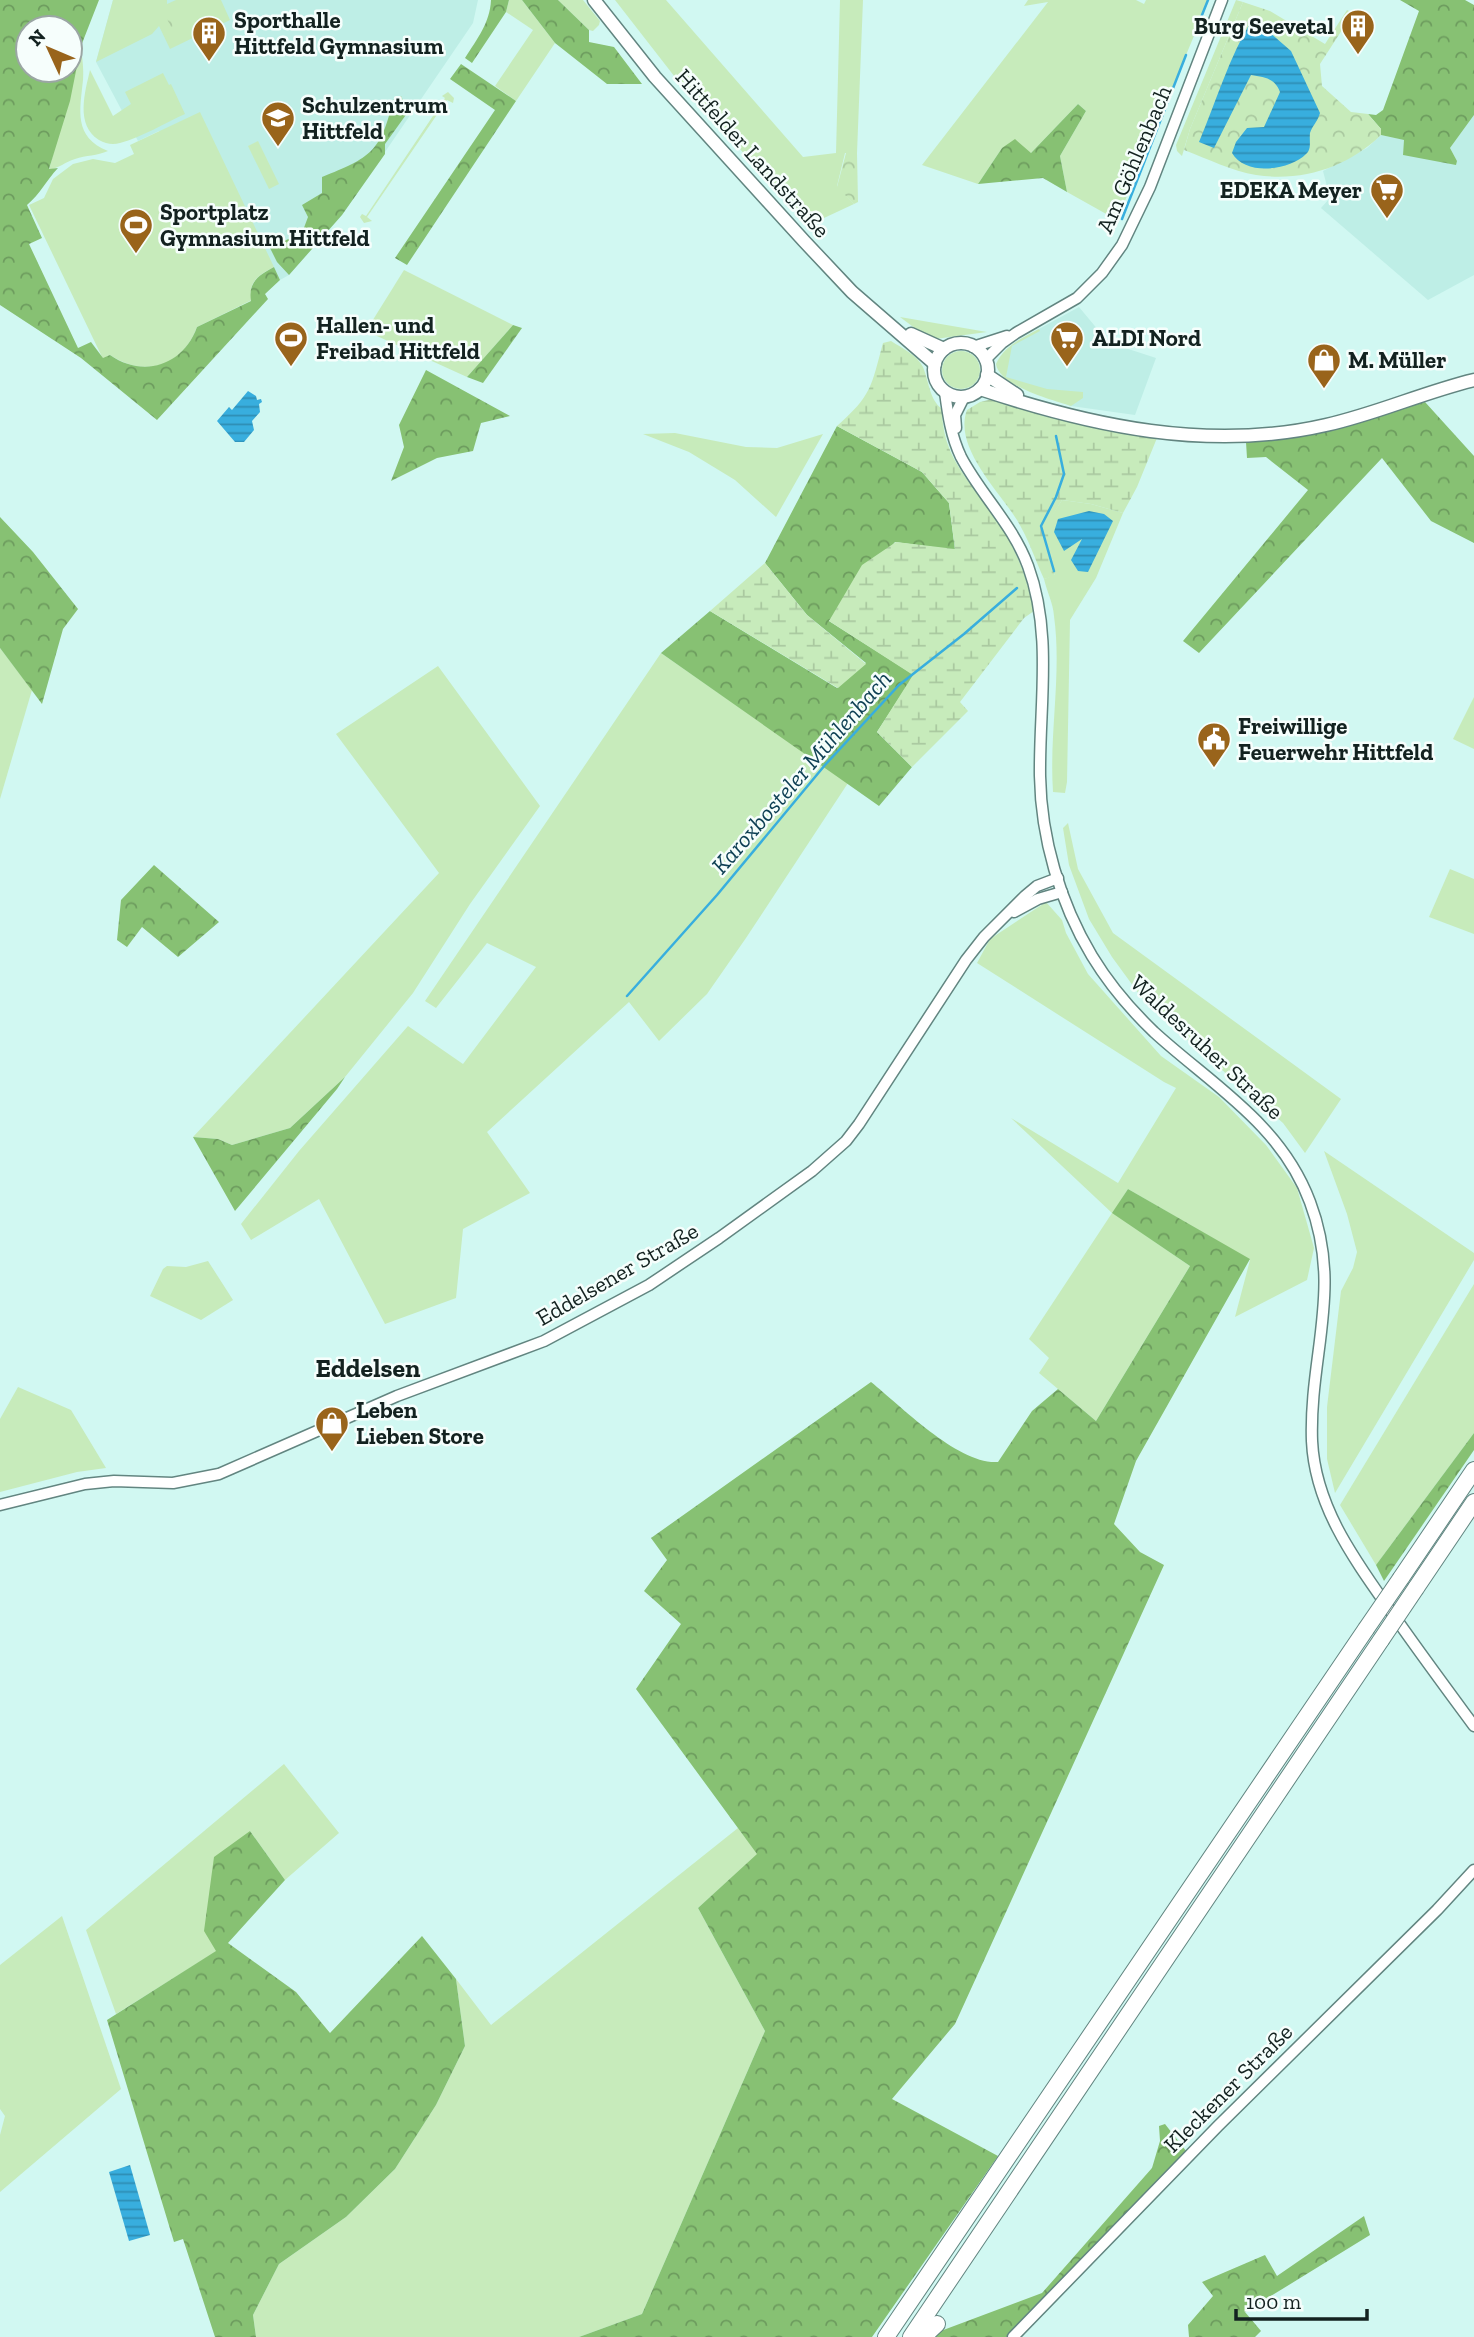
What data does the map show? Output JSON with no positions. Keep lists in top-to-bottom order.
{
  "streets": {
    "main road": ["Hittfelder Landstraße"],
    "street": [
      "Am Göhlenbach",
      "Waldesruher Straße",
      "Eddelsener Straße",
      "Kleckener Straße"
    ]
  },
  "crossings": [
    ["Hittfelder Landstraße", "Am Göhlenbach"],
    ["Hittfelder Landstraße", "Waldesruher Straße"],
    ["Am Göhlenbach", "Waldesruher Straße"],
    ["Waldesruher Straße", "Eddelsener Straße"]
  ],
  "districts": ["Eddelsen"],
  "water": ["Karoxbosteler Mühlenbach"],
  "places": {
    "building": ["Burg Seevetal", "Sporthalle Hittfeld Gymnasium"],
    "school or university": ["Schulzentrum Hittfeld"],
    "supermarket": ["EDEKA Meyer", "ALDI Nord"],
    "sports": ["Sportplatz Gymnasium Hittfeld", "Hallen- und Freibad Hittfeld"],
    "shop": ["M. Müller", "Leben Lieben Store"],
    "public building": ["Freiwillige Feuerwehr Hittfeld"]
  },
  "scale_bar": "100 m",
  "north": "top left"
}
